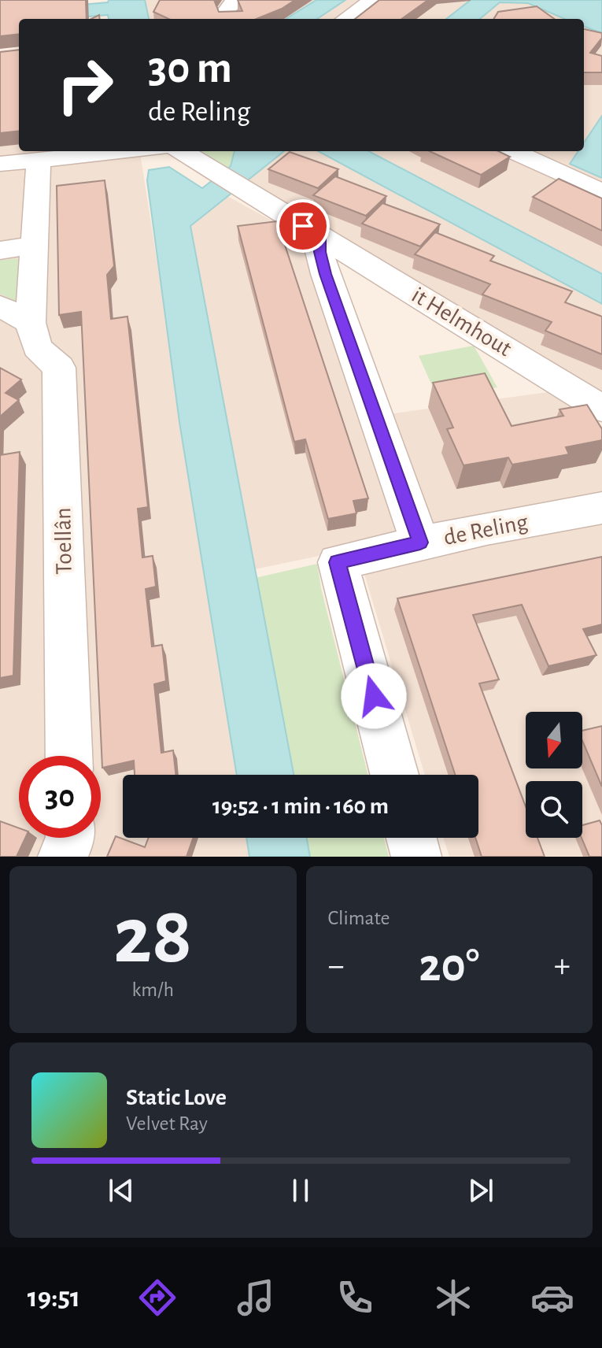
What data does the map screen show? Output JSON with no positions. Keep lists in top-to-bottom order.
{
  "streets": {
    "street": ["it Helmhout", "de Reling", "Toellân"]
  },
  "north": "bottom",
  "page": {
    "turn": ["30 m", "de Reling"],
    "limit": "30",
    "trip": "19:52 · 1 min · 160 m",
    "tile": [
      ["28", "km/h"],
      "Climate"
    ],
    "heat": ["−", "20°", "+"],
    "song": ["Static Love", "Velvet Ray"],
    "tabs": "19:51"
  }
}
